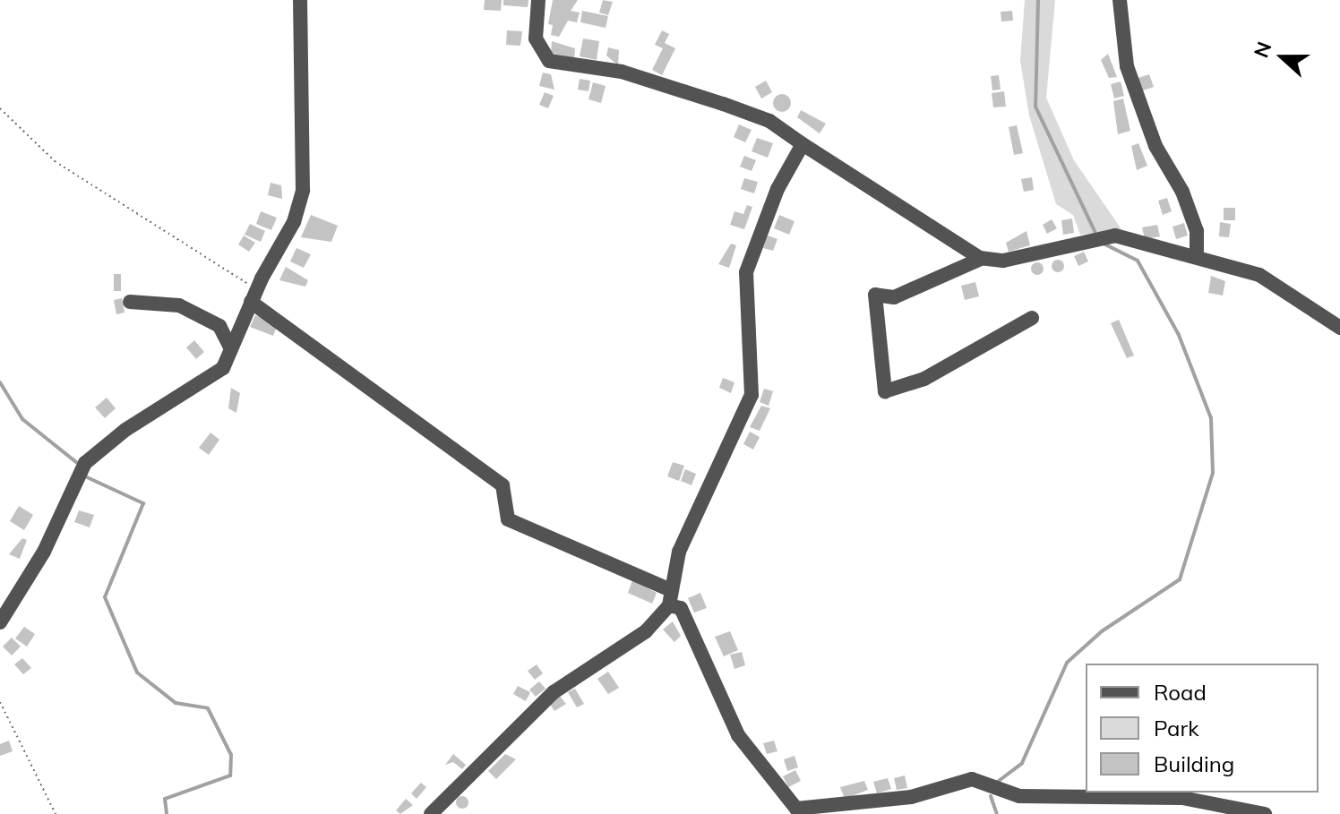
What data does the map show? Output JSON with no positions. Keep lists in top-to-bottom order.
{
  "legend": ["Road", "Park", "Building"],
  "north": "left"
}
